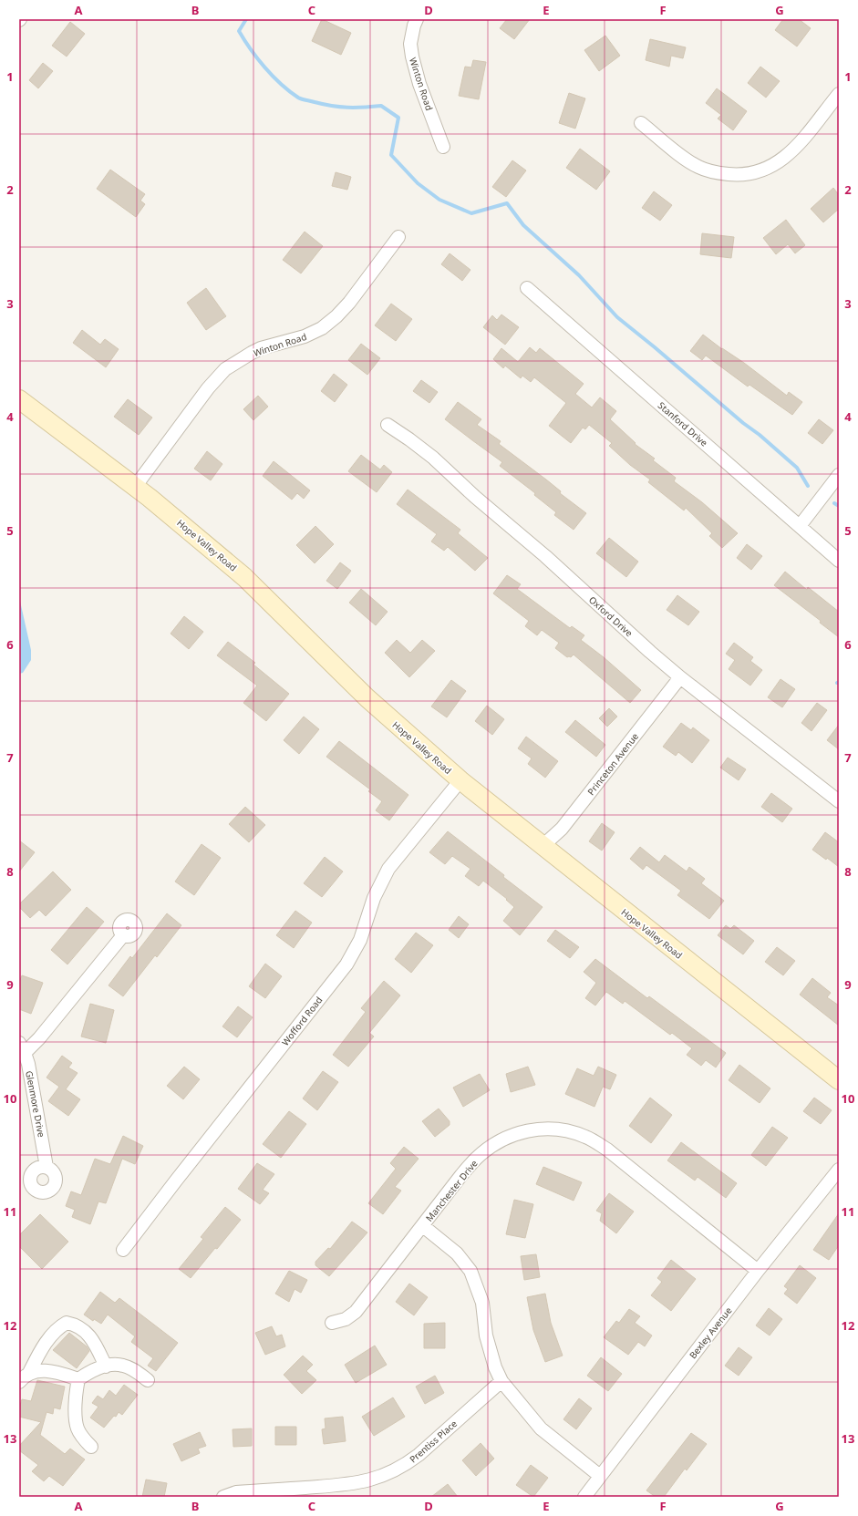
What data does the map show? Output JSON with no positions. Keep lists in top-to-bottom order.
{
  "streets": {
    "main road": ["Hope Valley Road"],
    "street": [
      "Winton Road",
      "Stanford Drive",
      "Oxford Drive",
      "Princeton Avenue",
      "Wofford Road",
      "Glenmore Drive",
      "Manchester Drive",
      "Bexley Avenue",
      "Prentiss Place"
    ]
  },
  "crossings": [
    ["Winton Road", "Hope Valley Road"],
    ["Hope Valley Road", "Princeton Avenue"],
    ["Hope Valley Road", "Wofford Road"],
    ["Oxford Drive", "Princeton Avenue"],
    ["Manchester Drive", "Bexley Avenue"]
  ],
  "grid": {
    "columns": [
      "A",
      "B",
      "C",
      "D",
      "E",
      "F",
      "G"
    ],
    "rows": [
      "1",
      "2",
      "3",
      "4",
      "5",
      "6",
      "7",
      "8",
      "9",
      "10",
      "11",
      "12",
      "13"
    ]
  }
}
